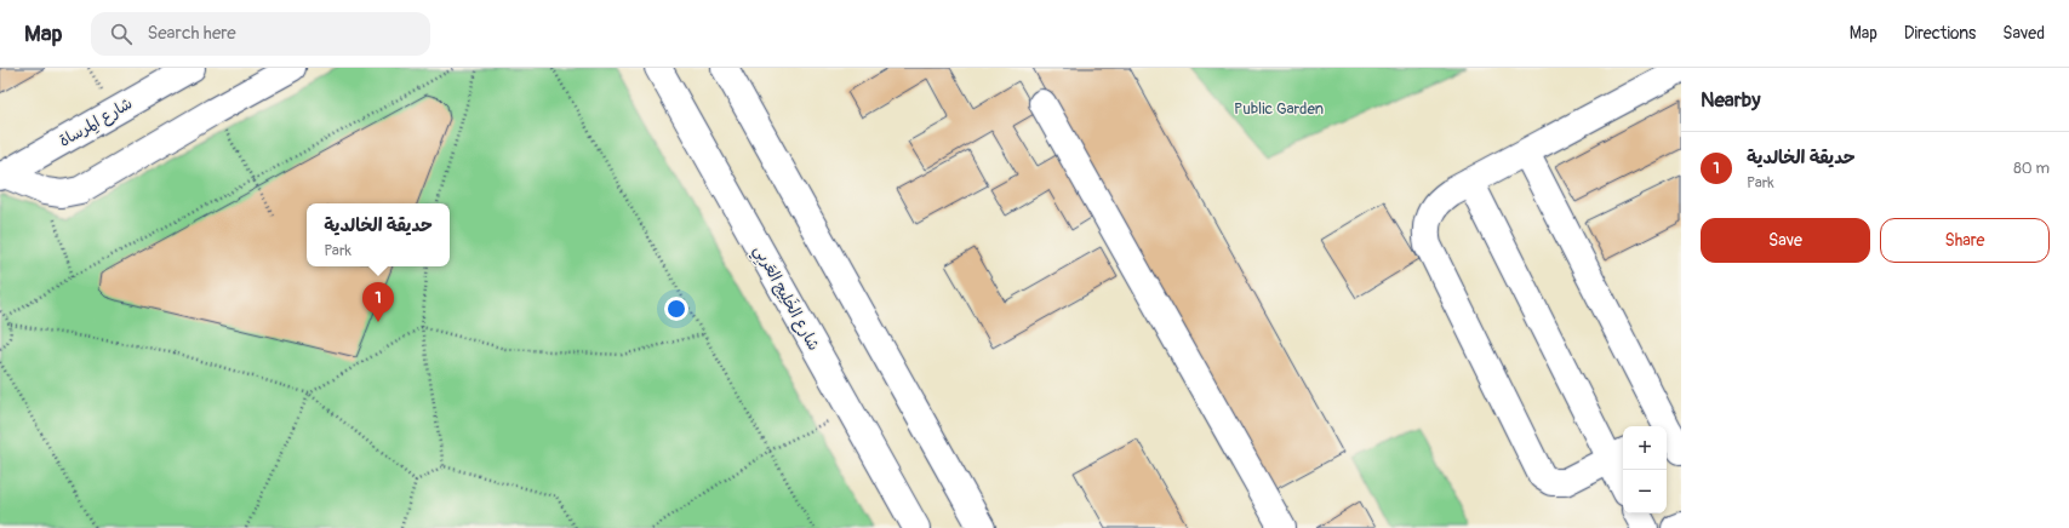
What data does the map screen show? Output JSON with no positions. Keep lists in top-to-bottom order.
{
  "streets": {
    "main road": ["شارع المِرساة", "شارع الخَلِيج العَربِي"]
  },
  "parks": ["Public Garden"],
  "page": {
    "header": "Map",
    "search": "Search here",
    "nav": ["Map", "Directions", "Saved"],
    "heading": "Nearby",
    "list": [
      {
        "mark": "1",
        "name": "حديقة الخالدية",
        "note": "Park",
        "value": "80 m"
      }
    ],
    "popup": ["حديقة الخالدية", "Park"],
    "buttons": ["Save", "Share"],
    "pins": "1",
    "map_buttons": ["+", "−"]
  }
}
